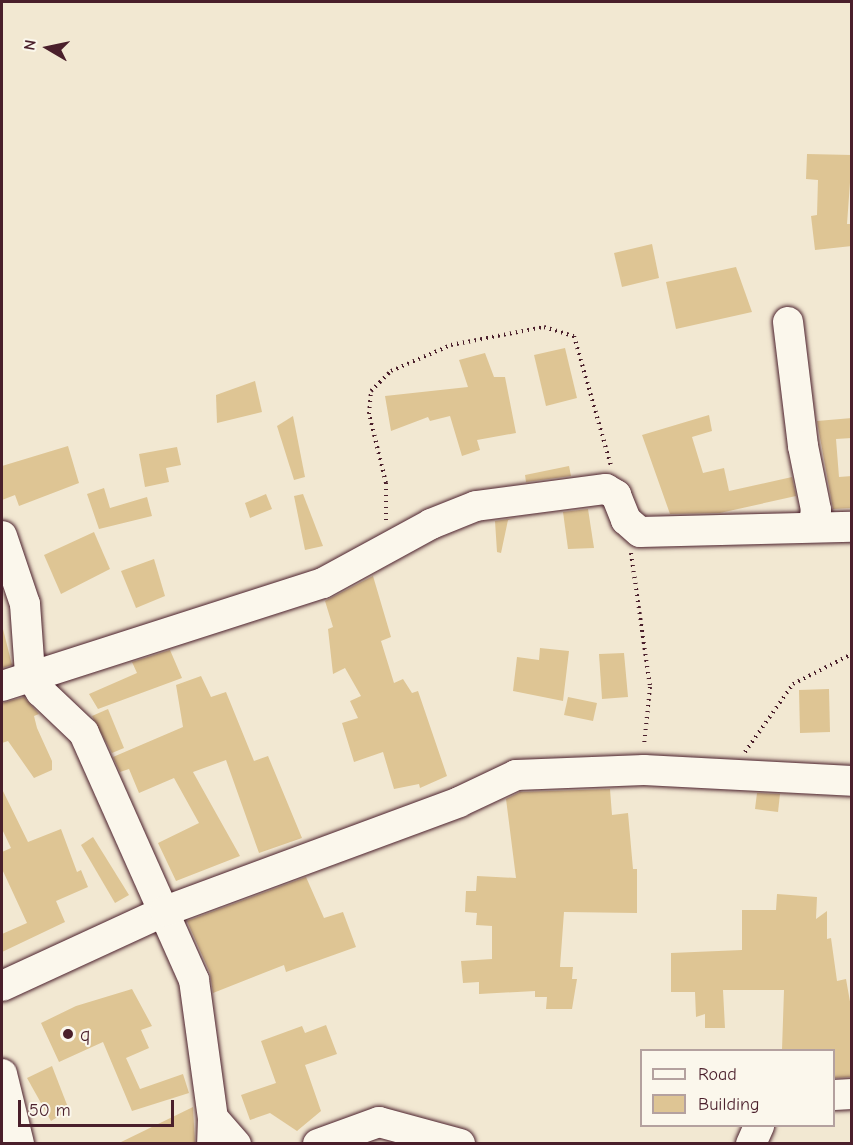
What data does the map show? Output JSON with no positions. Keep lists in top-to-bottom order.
{
  "places": ["q"],
  "legend": ["Road", "Building"],
  "scale_bar": "50 m",
  "north": "left"
}
